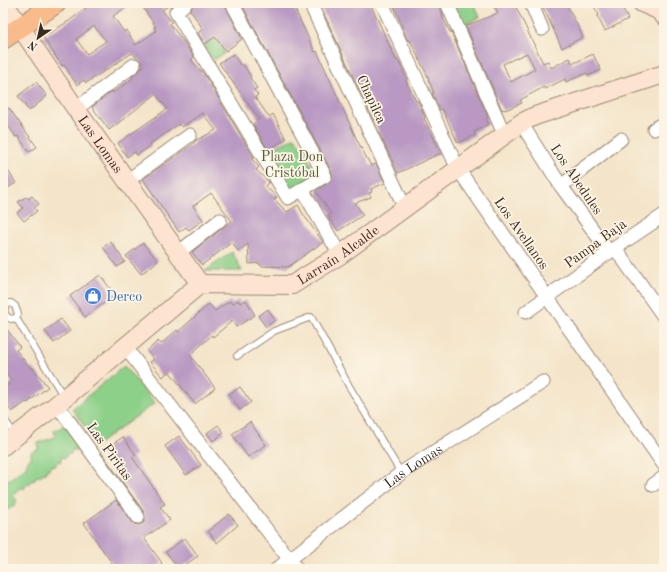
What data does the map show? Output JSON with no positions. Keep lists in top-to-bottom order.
{
  "streets": {
    "street": [
      "Chapilca",
      "Las Lomas",
      "Los Abedules",
      "Los Avellanos",
      "Pampa Baja",
      "Larraín Alcalde",
      "Las Piritas"
    ]
  },
  "crossings": [
    ["Chapilca", "Larraín Alcalde"],
    ["Las Lomas", "Larraín Alcalde"],
    ["Los Abedules", "Pampa Baja"],
    ["Los Abedules", "Larraín Alcalde"],
    ["Los Avellanos", "Pampa Baja"],
    ["Los Avellanos", "Larraín Alcalde"]
  ],
  "parks": ["Plaza Don Cristóbal"],
  "places": {
    "shop": ["Derco"]
  },
  "north": "bottom left"
}
